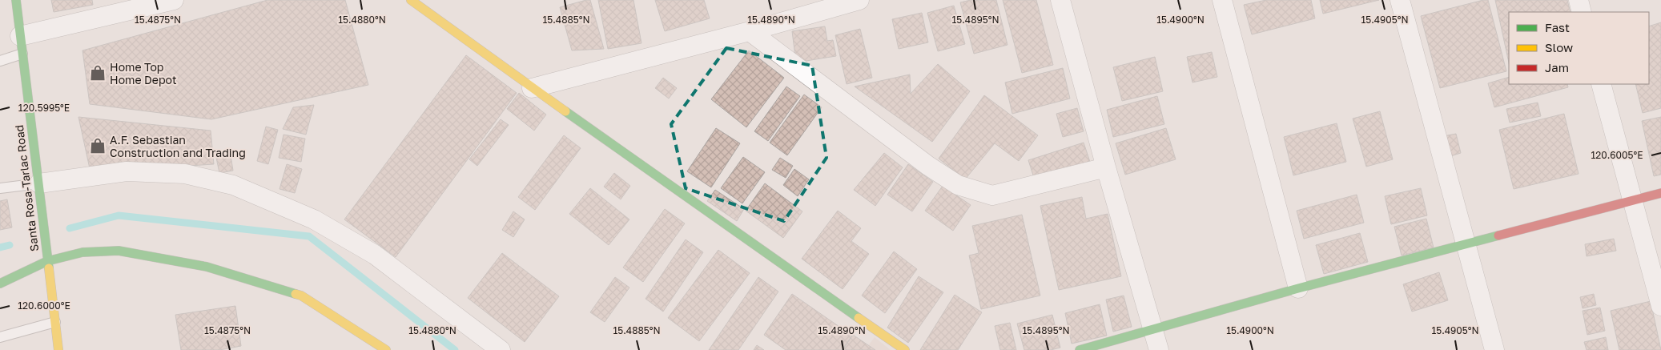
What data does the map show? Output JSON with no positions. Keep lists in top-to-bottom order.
{
  "streets": {
    "main road": ["Santa Rosa-Tarlac Road"]
  },
  "places": {
    "shop": ["Home Top Home Depot", "A.F. Sebastian Construction and Trading"]
  },
  "legend": ["Fast", "Slow", "Jam"],
  "coordinates": [
    "15.4875°N",
    "15.4880°N",
    "15.4885°N",
    "15.4890°N",
    "15.4895°N",
    "15.4900°N",
    "15.4905°N",
    "120.5995°E",
    "120.6005°E",
    "120.6000°E"
  ]
}
